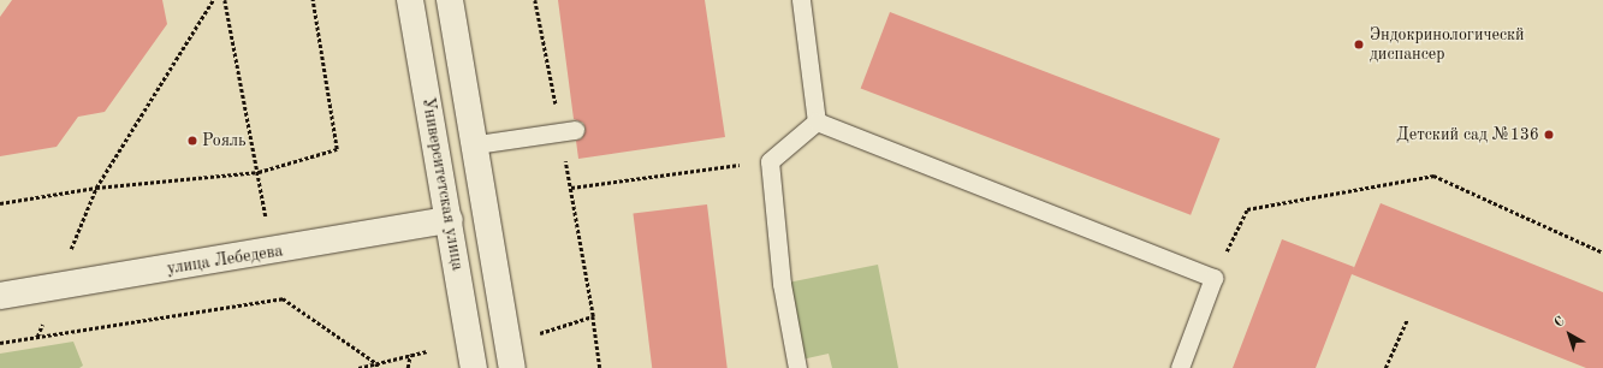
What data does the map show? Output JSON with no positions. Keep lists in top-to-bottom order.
{
  "streets": {
    "main road": ["Университетская улица", "улица Лебедева"]
  },
  "crossings": [
    ["Университетская улица", "улица Лебедева"]
  ],
  "places": ["Эндокринологическй диспансер", "Детский сад №136", "Рояль"],
  "north": "top left"
}
